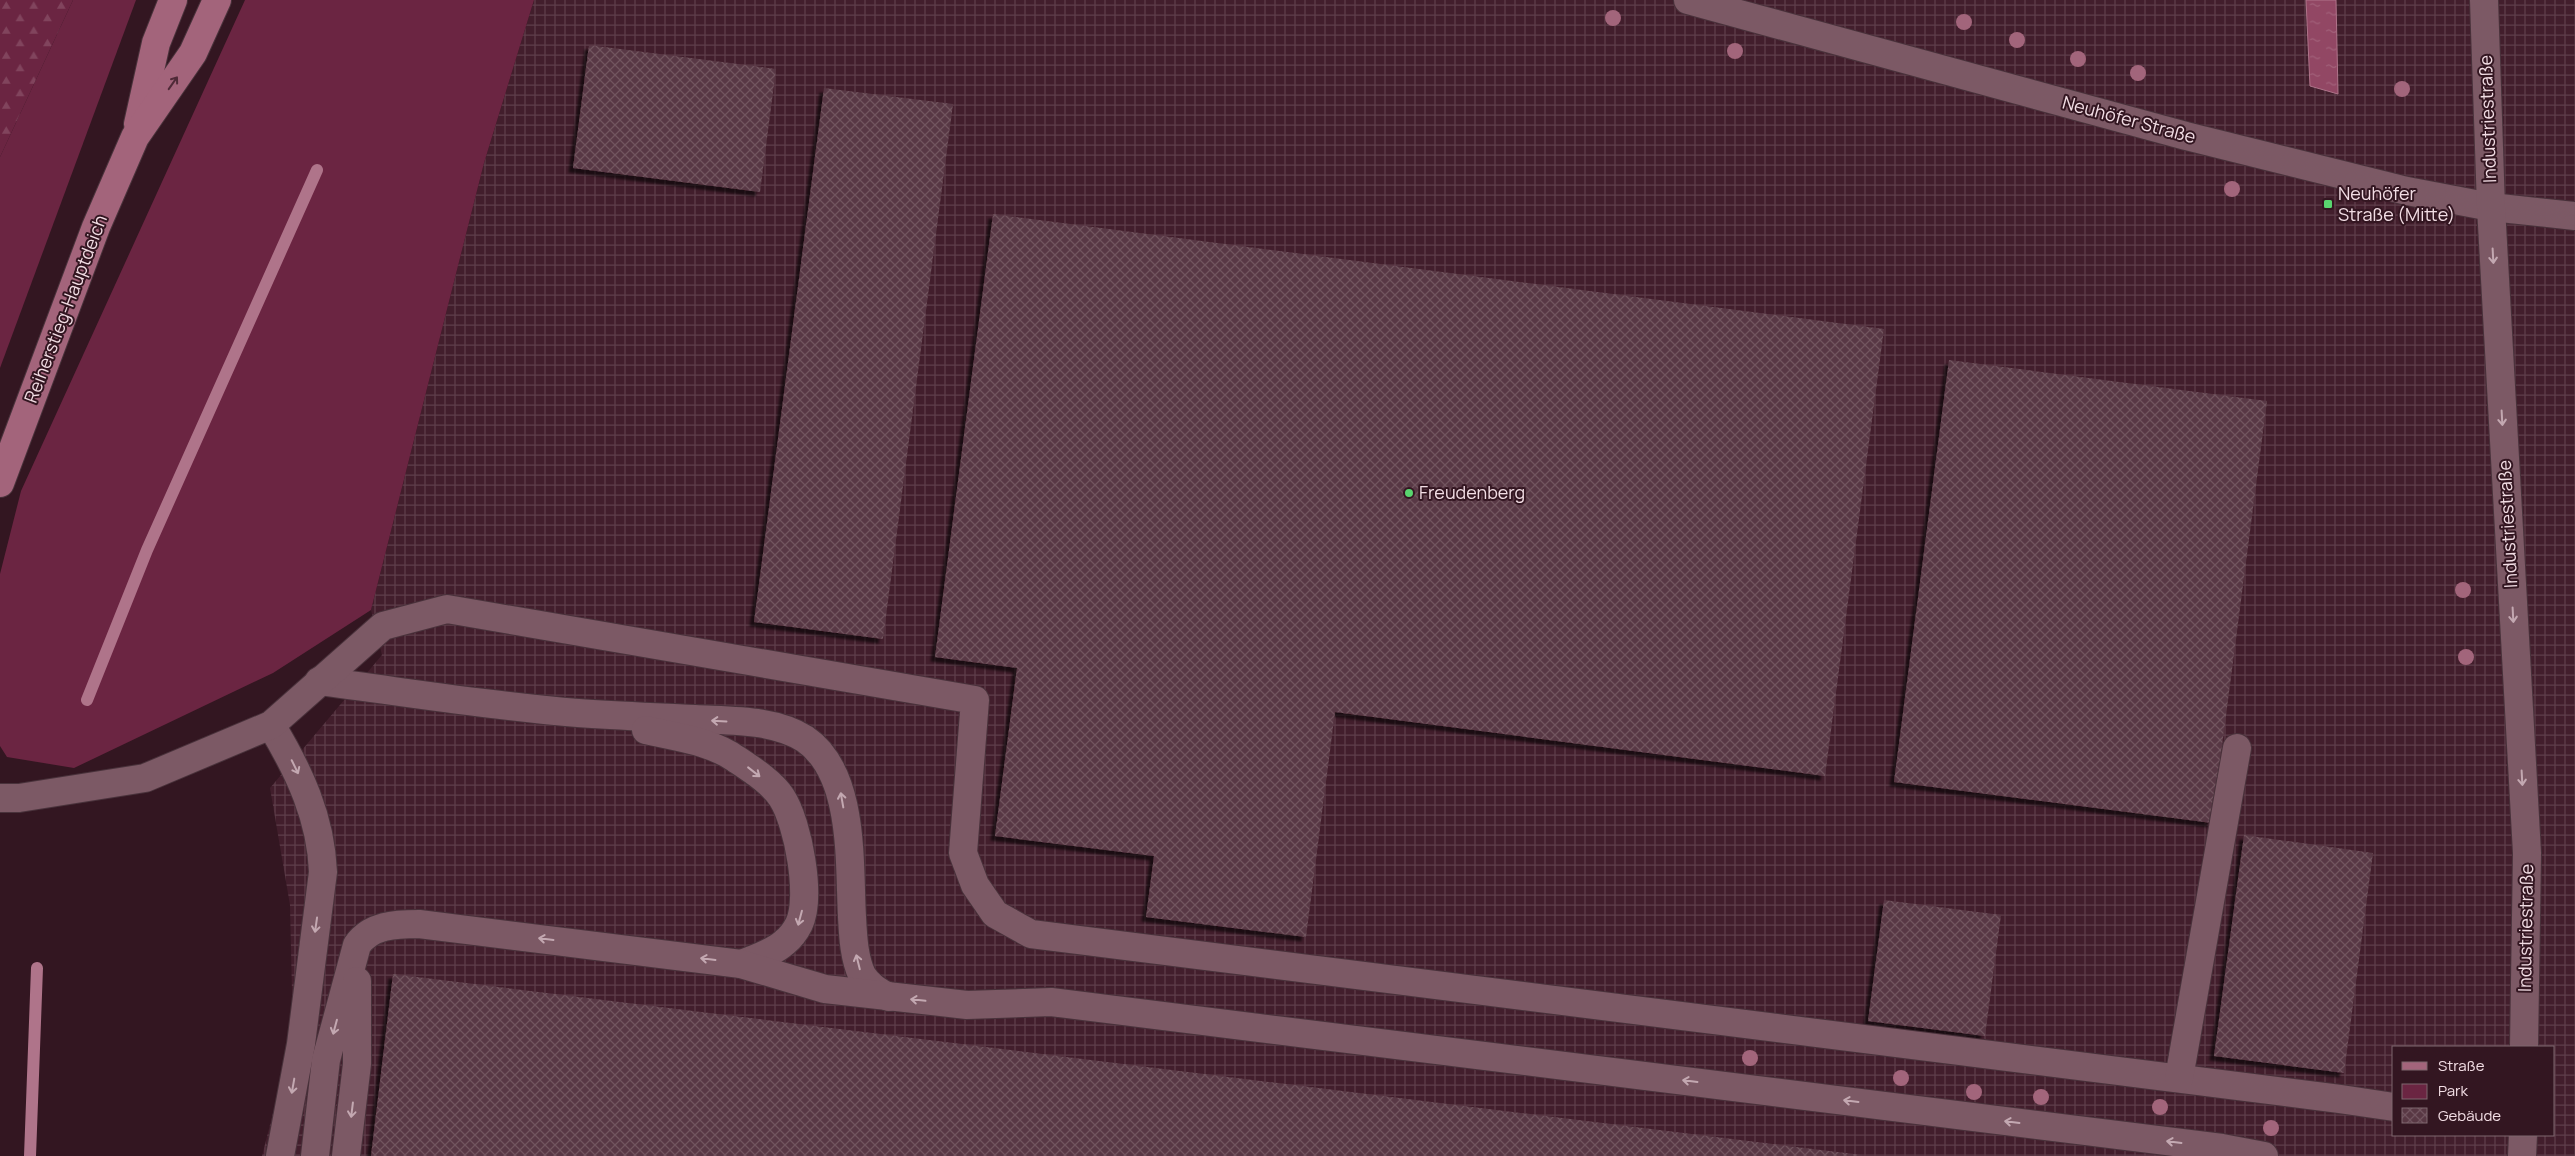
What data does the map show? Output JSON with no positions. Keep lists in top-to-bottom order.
{
  "streets": {
    "main road": ["Reiherstieg-Hauptdeich"],
    "street": ["Industriestraße", "Neuhöfer Straße"]
  },
  "crossings": [
    ["Industriestraße", "Neuhöfer Straße"]
  ],
  "one_way": ["Industriestraße"],
  "places": {
    "transit": ["Neuhöfer Straße (Mitte)"],
    "other": ["Freudenberg"]
  },
  "legend": ["Straße", "Park", "Gebäude"]
}
